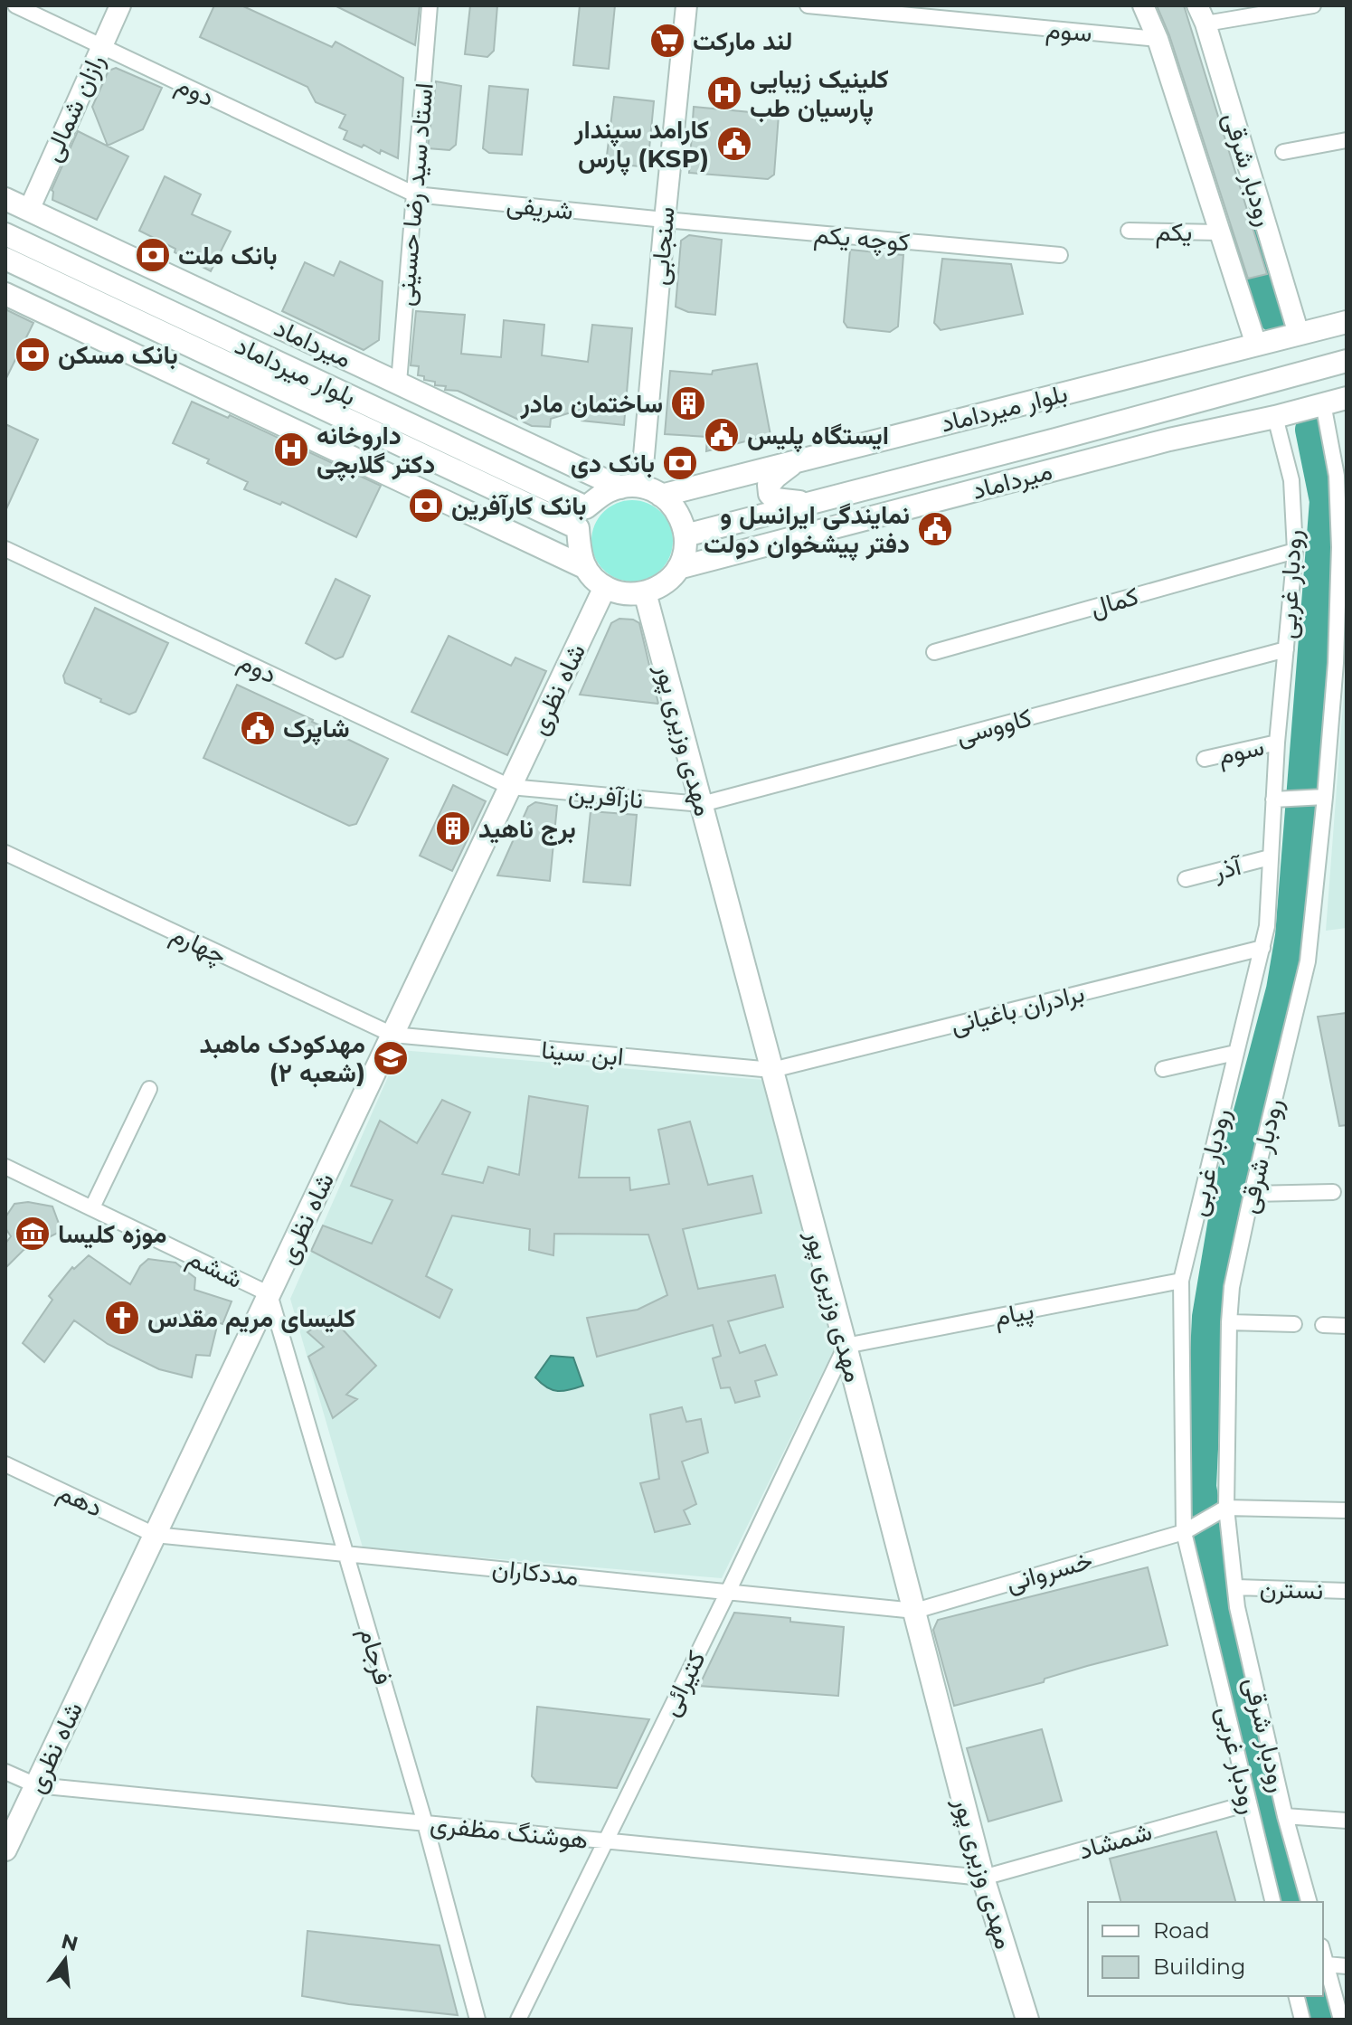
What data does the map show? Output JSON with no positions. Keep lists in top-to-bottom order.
{
  "streets": {
    "main road": [
      "میرداماد",
      "بلوار میرداماد",
      "شاه نظری",
      "مهدی وزیری پور"
    ],
    "street": [
      "سوم",
      "دوم",
      "رازان شمالی",
      "رودبار شرقی",
      "استاد سید رضا حسینی",
      "شریفی",
      "یکم",
      "کوچه یکم",
      "سنجابی",
      "رودبار غربی",
      "کمال",
      "کاووسی",
      "نازآفرین",
      "آذر",
      "چهارم",
      "برادران باغیانی",
      "ابن سینا",
      "ششم",
      "پیام",
      "دهم",
      "خسروانی",
      "مددکاران",
      "نسترن",
      "فرجام",
      "کتیرائی",
      "هوشنگ مظفری",
      "شمشاد"
    ]
  },
  "crossings": [
    ["سوم", "رودبار غربی"],
    ["دوم", "رازان شمالی"],
    ["دوم", "استاد سید رضا حسینی"],
    ["دوم", "شریفی"],
    ["دوم", "شاه نظری"],
    ["دوم", "نازآفرین"],
    ["رازان شمالی", "میرداماد"],
    ["رودبار شرقی", "میرداماد"],
    ["رودبار شرقی", "بلوار میرداماد"],
    ["رودبار شرقی", "خسروانی"],
    ["رودبار شرقی", "نسترن"],
    ["استاد سید رضا حسینی", "شریفی"],
    ["استاد سید رضا حسینی", "میرداماد"],
    ["شریفی", "کوچه یکم"],
    ["شریفی", "سنجابی"],
    ["کوچه یکم", "سنجابی"],
    ["سنجابی", "میرداماد"],
    ["سنجابی", "بلوار میرداماد"],
    ["میرداماد", "بلوار میرداماد"],
    ["میرداماد", "رودبار غربی"],
    ["رودبار غربی", "کمال"],
    ["رودبار غربی", "کاووسی"],
    ["رودبار غربی", "آذر"],
    ["رودبار غربی", "برادران باغیانی"],
    ["رودبار غربی", "پیام"],
    ["رودبار غربی", "خسروانی"],
    ["رودبار غربی", "شمشاد"],
    ["شاه نظری", "نازآفرین"],
    ["شاه نظری", "چهارم"],
    ["شاه نظری", "ابن سینا"],
    ["شاه نظری", "ششم"],
    ["شاه نظری", "دهم"],
    ["شاه نظری", "مددکاران"],
    ["شاه نظری", "فرجام"],
    ["شاه نظری", "هوشنگ مظفری"],
    ["کاووسی", "مهدی وزیری پور"],
    ["کاووسی", "نازآفرین"],
    ["مهدی وزیری پور", "نازآفرین"],
    ["مهدی وزیری پور", "برادران باغیانی"],
    ["مهدی وزیری پور", "ابن سینا"],
    ["مهدی وزیری پور", "پیام"],
    ["مهدی وزیری پور", "خسروانی"],
    ["مهدی وزیری پور", "مددکاران"],
    ["مهدی وزیری پور", "کتیرائی"],
    ["مهدی وزیری پور", "هوشنگ مظفری"],
    ["مهدی وزیری پور", "شمشاد"],
    ["چهارم", "ابن سینا"],
    ["برادران باغیانی", "ابن سینا"],
    ["ششم", "فرجام"],
    ["پیام", "کتیرائی"],
    ["دهم", "مددکاران"],
    ["خسروانی", "مددکاران"],
    ["مددکاران", "فرجام"],
    ["مددکاران", "کتیرائی"],
    ["فرجام", "هوشنگ مظفری"],
    ["کتیرائی", "هوشنگ مظفری"],
    ["هوشنگ مظفری", "شمشاد"]
  ],
  "places": {
    "supermarket": ["لند مارکت"],
    "hospital": ["کلینیک زیبایی پارسیان طب", "داروخانه دکتر گلابچی"],
    "public building": [
      "کارامد سپندار پارس (KSP)",
      "ایستگاه پلیس",
      "نمایندگی ایرانسل و دفتر پیشخوان دولت",
      "شاپرک"
    ],
    "bank": [
      "بانک ملت",
      "بانک مسکن",
      "بانک دی",
      "بانک کارآفرین"
    ],
    "building": ["ساختمان مادر", "برج ناهید"],
    "school or university": ["مهدکودک ماهبد (شعبه ۲)"],
    "museum": ["موزه کلیسا"],
    "church": ["کلیسای مریم مقدس"]
  },
  "legend": ["Road", "Building"],
  "north": "top"
}
